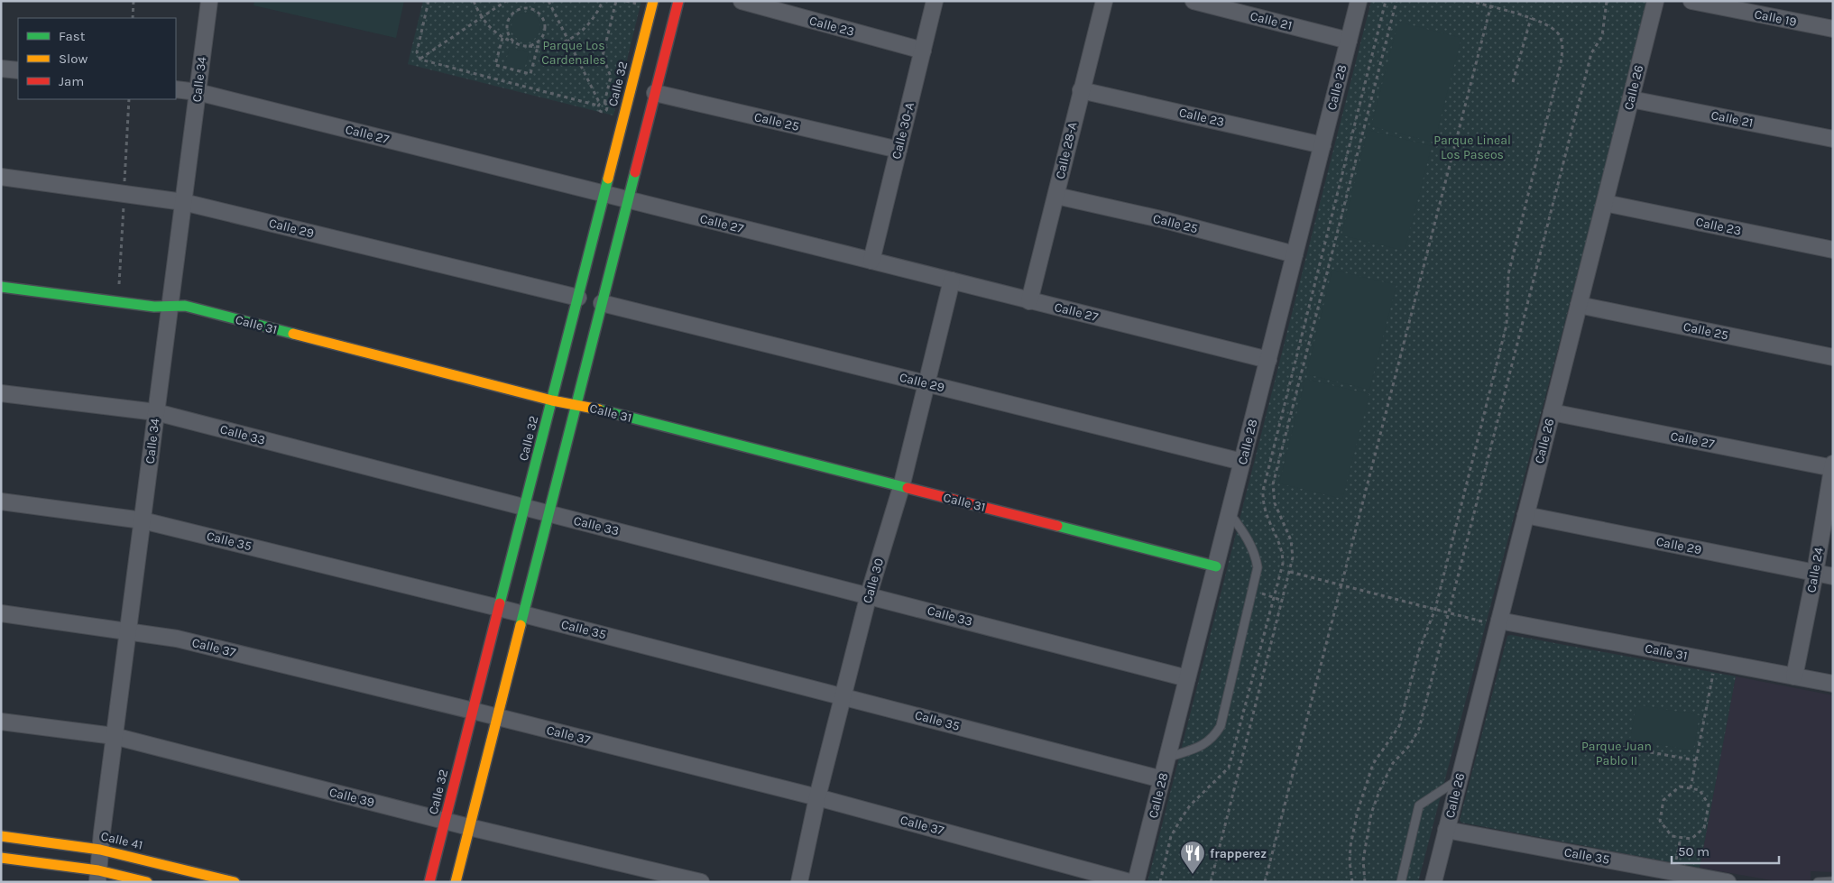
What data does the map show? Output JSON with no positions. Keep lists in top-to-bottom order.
{
  "streets": {
    "street": [
      "Calle 19",
      "Calle 21",
      "Calle 23",
      "Calle 34",
      "Calle 32",
      "Calle 28",
      "Calle 26",
      "Calle 25",
      "Calle 30-A",
      "Calle 27",
      "Calle 28-A",
      "Calle 29",
      "Calle 31",
      "Calle 33",
      "Calle 35",
      "Calle 24",
      "Calle 30",
      "Calle 37",
      "Calle 39",
      "Calle 41"
    ]
  },
  "crossings": [
    ["Calle 21", "Calle 28"],
    ["Calle 21", "Calle 26"],
    ["Calle 23", "Calle 28"],
    ["Calle 23", "Calle 26"],
    ["Calle 23", "Calle 30-A"],
    ["Calle 23", "Calle 28-A"],
    ["Calle 34", "Calle 27"],
    ["Calle 34", "Calle 29"],
    ["Calle 34", "Calle 31"],
    ["Calle 34", "Calle 33"],
    ["Calle 34", "Calle 35"],
    ["Calle 34", "Calle 37"],
    ["Calle 34", "Calle 39"],
    ["Calle 34", "Calle 41"],
    ["Calle 32", "Calle 27"],
    ["Calle 32", "Calle 29"],
    ["Calle 32", "Calle 31"],
    ["Calle 32", "Calle 33"],
    ["Calle 32", "Calle 35"],
    ["Calle 32", "Calle 37"],
    ["Calle 32", "Calle 39"],
    ["Calle 28", "Calle 25"],
    ["Calle 28", "Calle 27"],
    ["Calle 28", "Calle 29"],
    ["Calle 28", "Calle 31"],
    ["Calle 28", "Calle 33"],
    ["Calle 28", "Calle 35"],
    ["Calle 26", "Calle 25"],
    ["Calle 26", "Calle 27"],
    ["Calle 26", "Calle 29"],
    ["Calle 26", "Calle 31"],
    ["Calle 26", "Calle 35"],
    ["Calle 25", "Calle 30-A"],
    ["Calle 25", "Calle 28-A"],
    ["Calle 30-A", "Calle 27"],
    ["Calle 27", "Calle 28-A"],
    ["Calle 27", "Calle 24"],
    ["Calle 27", "Calle 30"],
    ["Calle 29", "Calle 24"],
    ["Calle 29", "Calle 30"],
    ["Calle 31", "Calle 24"],
    ["Calle 31", "Calle 30"],
    ["Calle 33", "Calle 30"],
    ["Calle 35", "Calle 30"],
    ["Calle 30", "Calle 37"]
  ],
  "parks": ["Parque Los Cardenales", "Parque Lineal Los Paseos", "Parque Juan Pablo II"],
  "places": {
    "restaurant": ["frapperez"]
  },
  "legend": ["Fast", "Slow", "Jam"],
  "scale_bar": "50 m"
}
